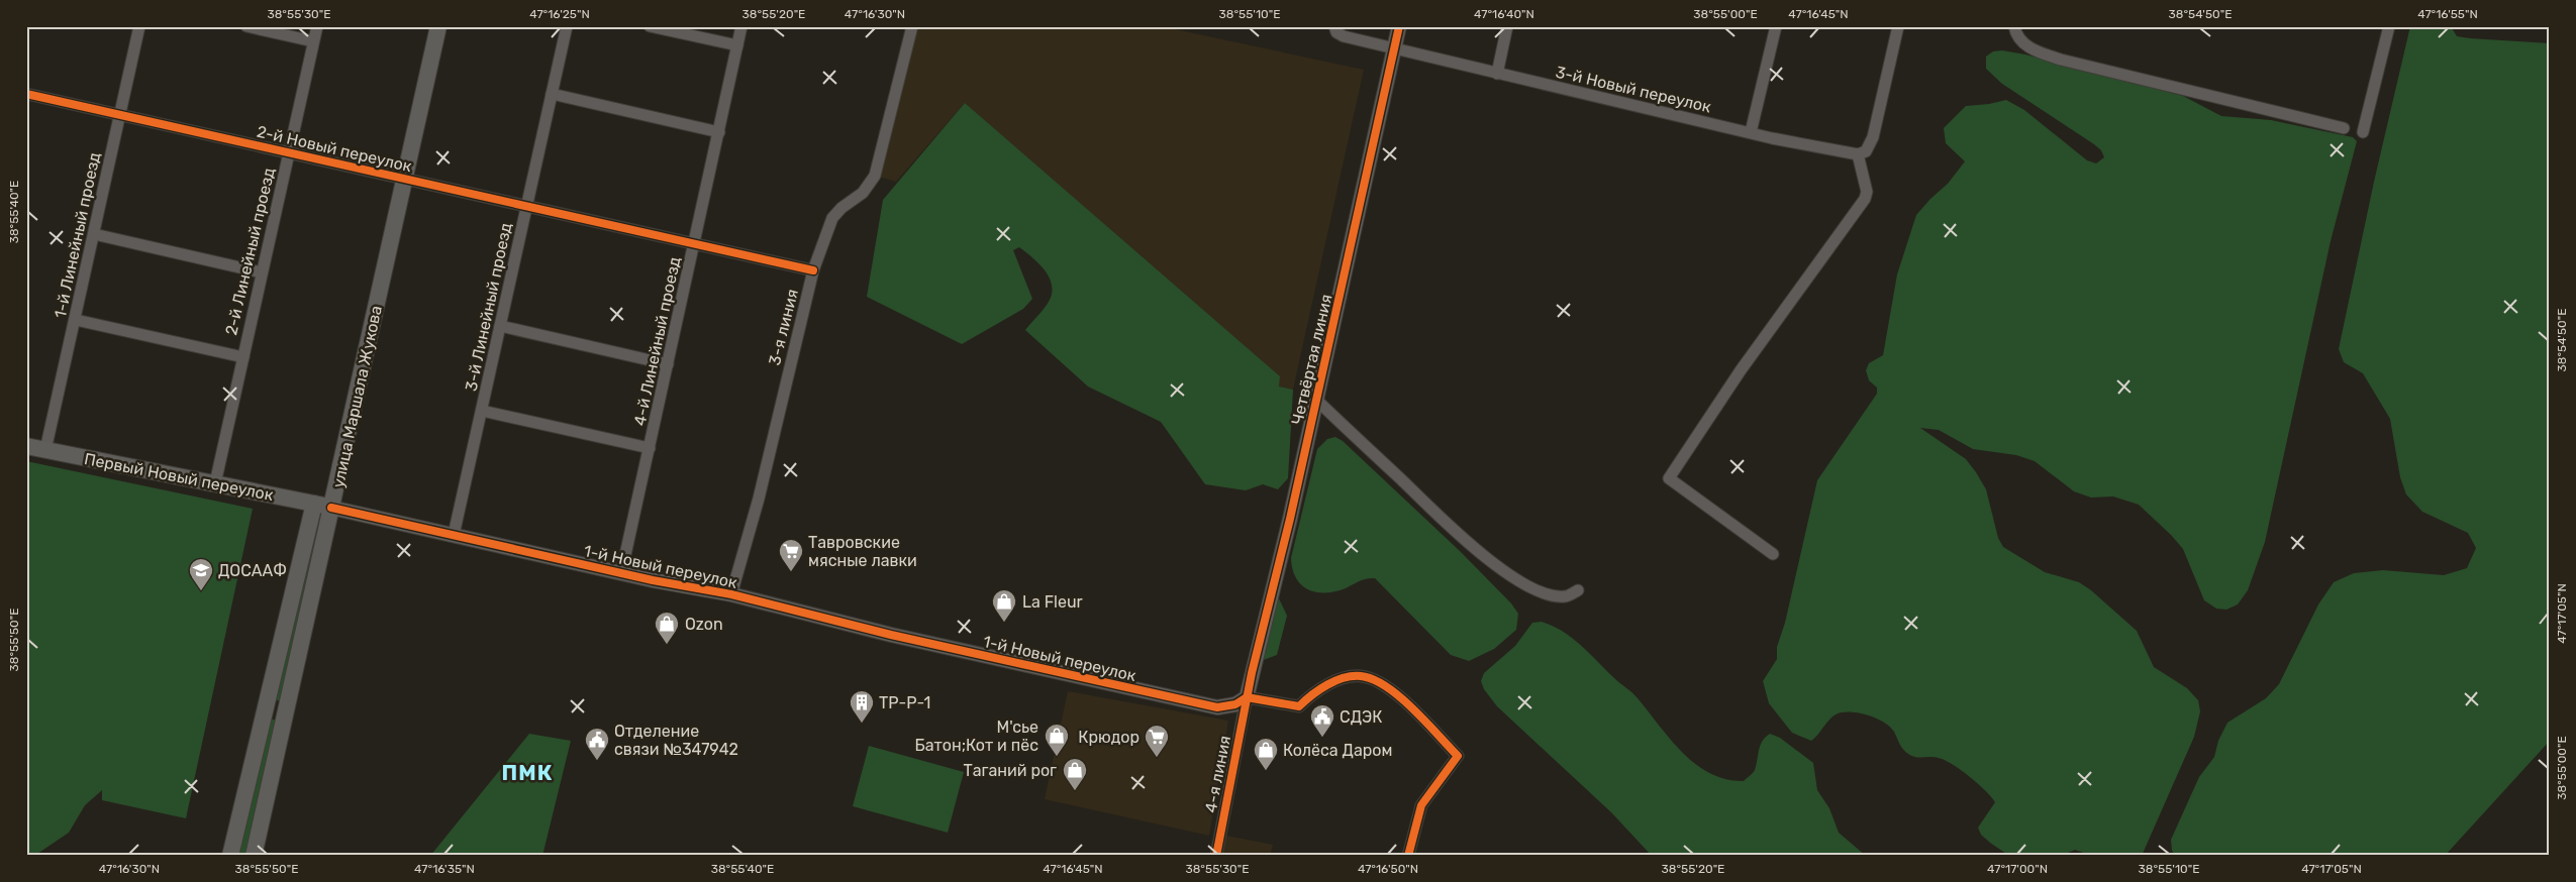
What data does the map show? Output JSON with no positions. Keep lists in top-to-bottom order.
{
  "streets": {
    "main road": ["улица Маршала Жукова", "Первый Новый переулок"],
    "street": [
      "3-й Новый переулок",
      "2-й Новый переулок",
      "1-й Линейный проезд",
      "2-й Линейный проезд",
      "3-й Линейный проезд",
      "3-я линия",
      "4-й Линейный проезд",
      "Четвёртая линия",
      "1-й Новый переулок",
      "4-я линия"
    ]
  },
  "crossings": [
    ["3-й Новый переулок", "Четвёртая линия"],
    ["2-й Новый переулок", "1-й Линейный проезд"],
    ["2-й Новый переулок", "2-й Линейный проезд"],
    ["2-й Новый переулок", "3-й Линейный проезд"],
    ["2-й Новый переулок", "3-я линия"],
    ["2-й Новый переулок", "4-й Линейный проезд"],
    ["2-й Новый переулок", "улица Маршала Жукова"],
    ["1-й Линейный проезд", "Первый Новый переулок"],
    ["2-й Линейный проезд", "Первый Новый переулок"],
    ["3-й Линейный проезд", "1-й Новый переулок"],
    ["3-я линия", "1-й Новый переулок"],
    ["4-й Линейный проезд", "1-й Новый переулок"],
    ["Четвёртая линия", "1-й Новый переулок"],
    ["Четвёртая линия", "4-я линия"],
    ["улица Маршала Жукова", "Первый Новый переулок"],
    ["улица Маршала Жукова", "1-й Новый переулок"],
    ["Первый Новый переулок", "1-й Новый переулок"],
    ["1-й Новый переулок", "4-я линия"]
  ],
  "districts": ["ПМК"],
  "places": {
    "supermarket": ["Тавровские мясные лавки", "Крюдор"],
    "school or university": ["ДОСААФ"],
    "shop": [
      "La Fleur",
      "Ozon",
      "М'сье Батон;Кот и пёс",
      "Колёса Даром",
      "Таганий рог"
    ],
    "building": ["ТР-Р-1"],
    "public building": ["СДЭК", "Отделение связи №347942"]
  },
  "coordinates": [
    "38°55'30\"E",
    "47°16'25\"N",
    "38°55'20\"E",
    "47°16'30\"N",
    "38°55'10\"E",
    "47°16'40\"N",
    "38°55'00\"E",
    "47°16'45\"N",
    "38°54'50\"E",
    "47°16'55\"N",
    "38°55'40\"E",
    "47°17'05\"N",
    "38°55'50\"E",
    "47°16'35\"N",
    "47°16'50\"N",
    "47°17'00\"N"
  ]
}
